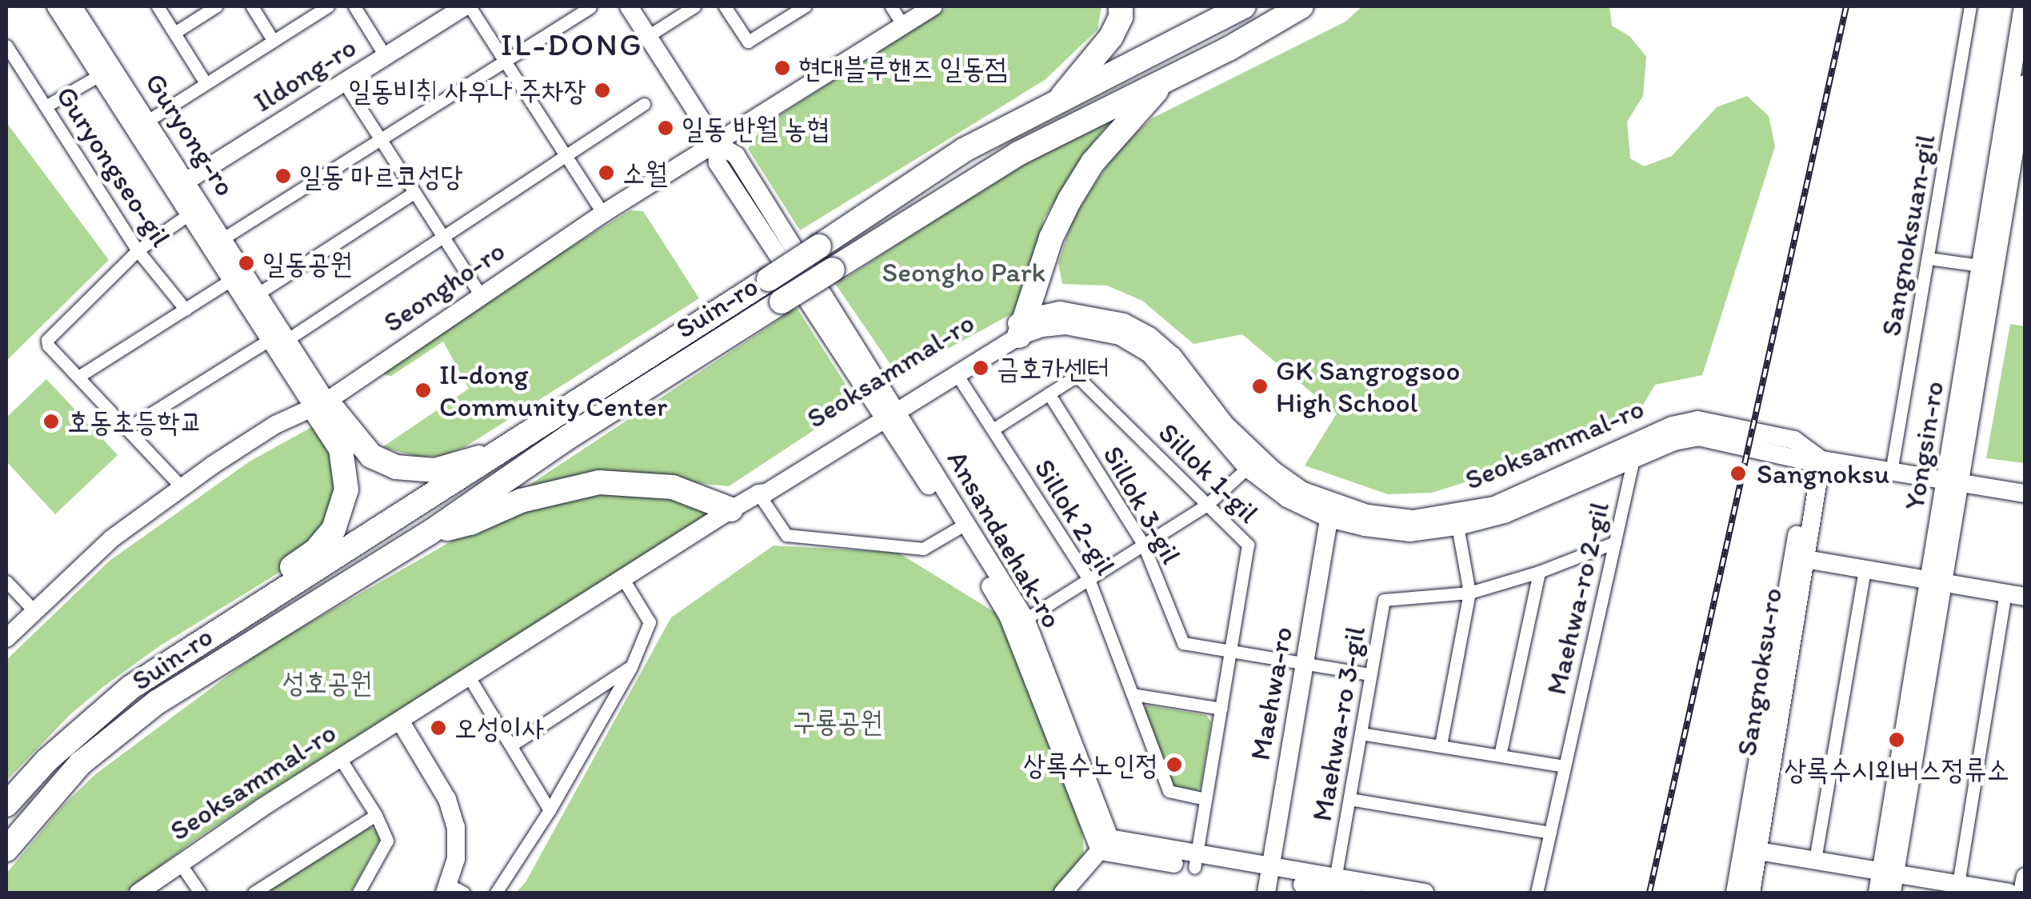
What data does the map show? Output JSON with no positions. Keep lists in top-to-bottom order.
{
  "streets": {
    "highway": ["Suin-ro"],
    "street": [
      "Ildong-ro",
      "Guryong-ro",
      "Guryongseo-gil",
      "Sangnoksuan-gil",
      "Seongho-ro",
      "Seoksammal-ro",
      "Yongsin-ro",
      "Sillok 1-gil",
      "Sillok 3-gil",
      "Sillok 2-gil",
      "Ansandaehak-ro",
      "Maehwa-ro 2-gil",
      "Sangnoksu-ro",
      "Maehwa-ro",
      "Maehwa-ro 3-gil"
    ]
  },
  "crossings": [
    ["Ildong-ro", "Guryong-ro"],
    ["Guryong-ro", "Seongho-ro"],
    ["Seongho-ro", "Ansandaehak-ro"],
    ["Seoksammal-ro", "Sillok 2-gil"],
    ["Seoksammal-ro", "Ansandaehak-ro"],
    ["Seoksammal-ro", "Maehwa-ro 2-gil"],
    ["Seoksammal-ro", "Sangnoksu-ro"],
    ["Seoksammal-ro", "Maehwa-ro"],
    ["Sillok 1-gil", "Sillok 3-gil"],
    ["Sillok 1-gil", "Sillok 2-gil"],
    ["Maehwa-ro 2-gil", "Maehwa-ro 3-gil"]
  ],
  "districts": ["IL-DONG"],
  "parks": ["Seongho Park", "성호공원", "구룡공원"],
  "places": [
    "현대블루핸즈 일동점",
    "일동비취 사우나 주차장",
    "일동 반월 농협",
    "소월",
    "일동 마르코성당",
    "일동공원",
    "금호카센터",
    "GK Sangrogsoo High School",
    "Il-dong Community Center",
    "호동초등학교",
    "Sangnoksu",
    "오성이사",
    "상록수시외버스정류소",
    "상록수노인정"
  ]
}
